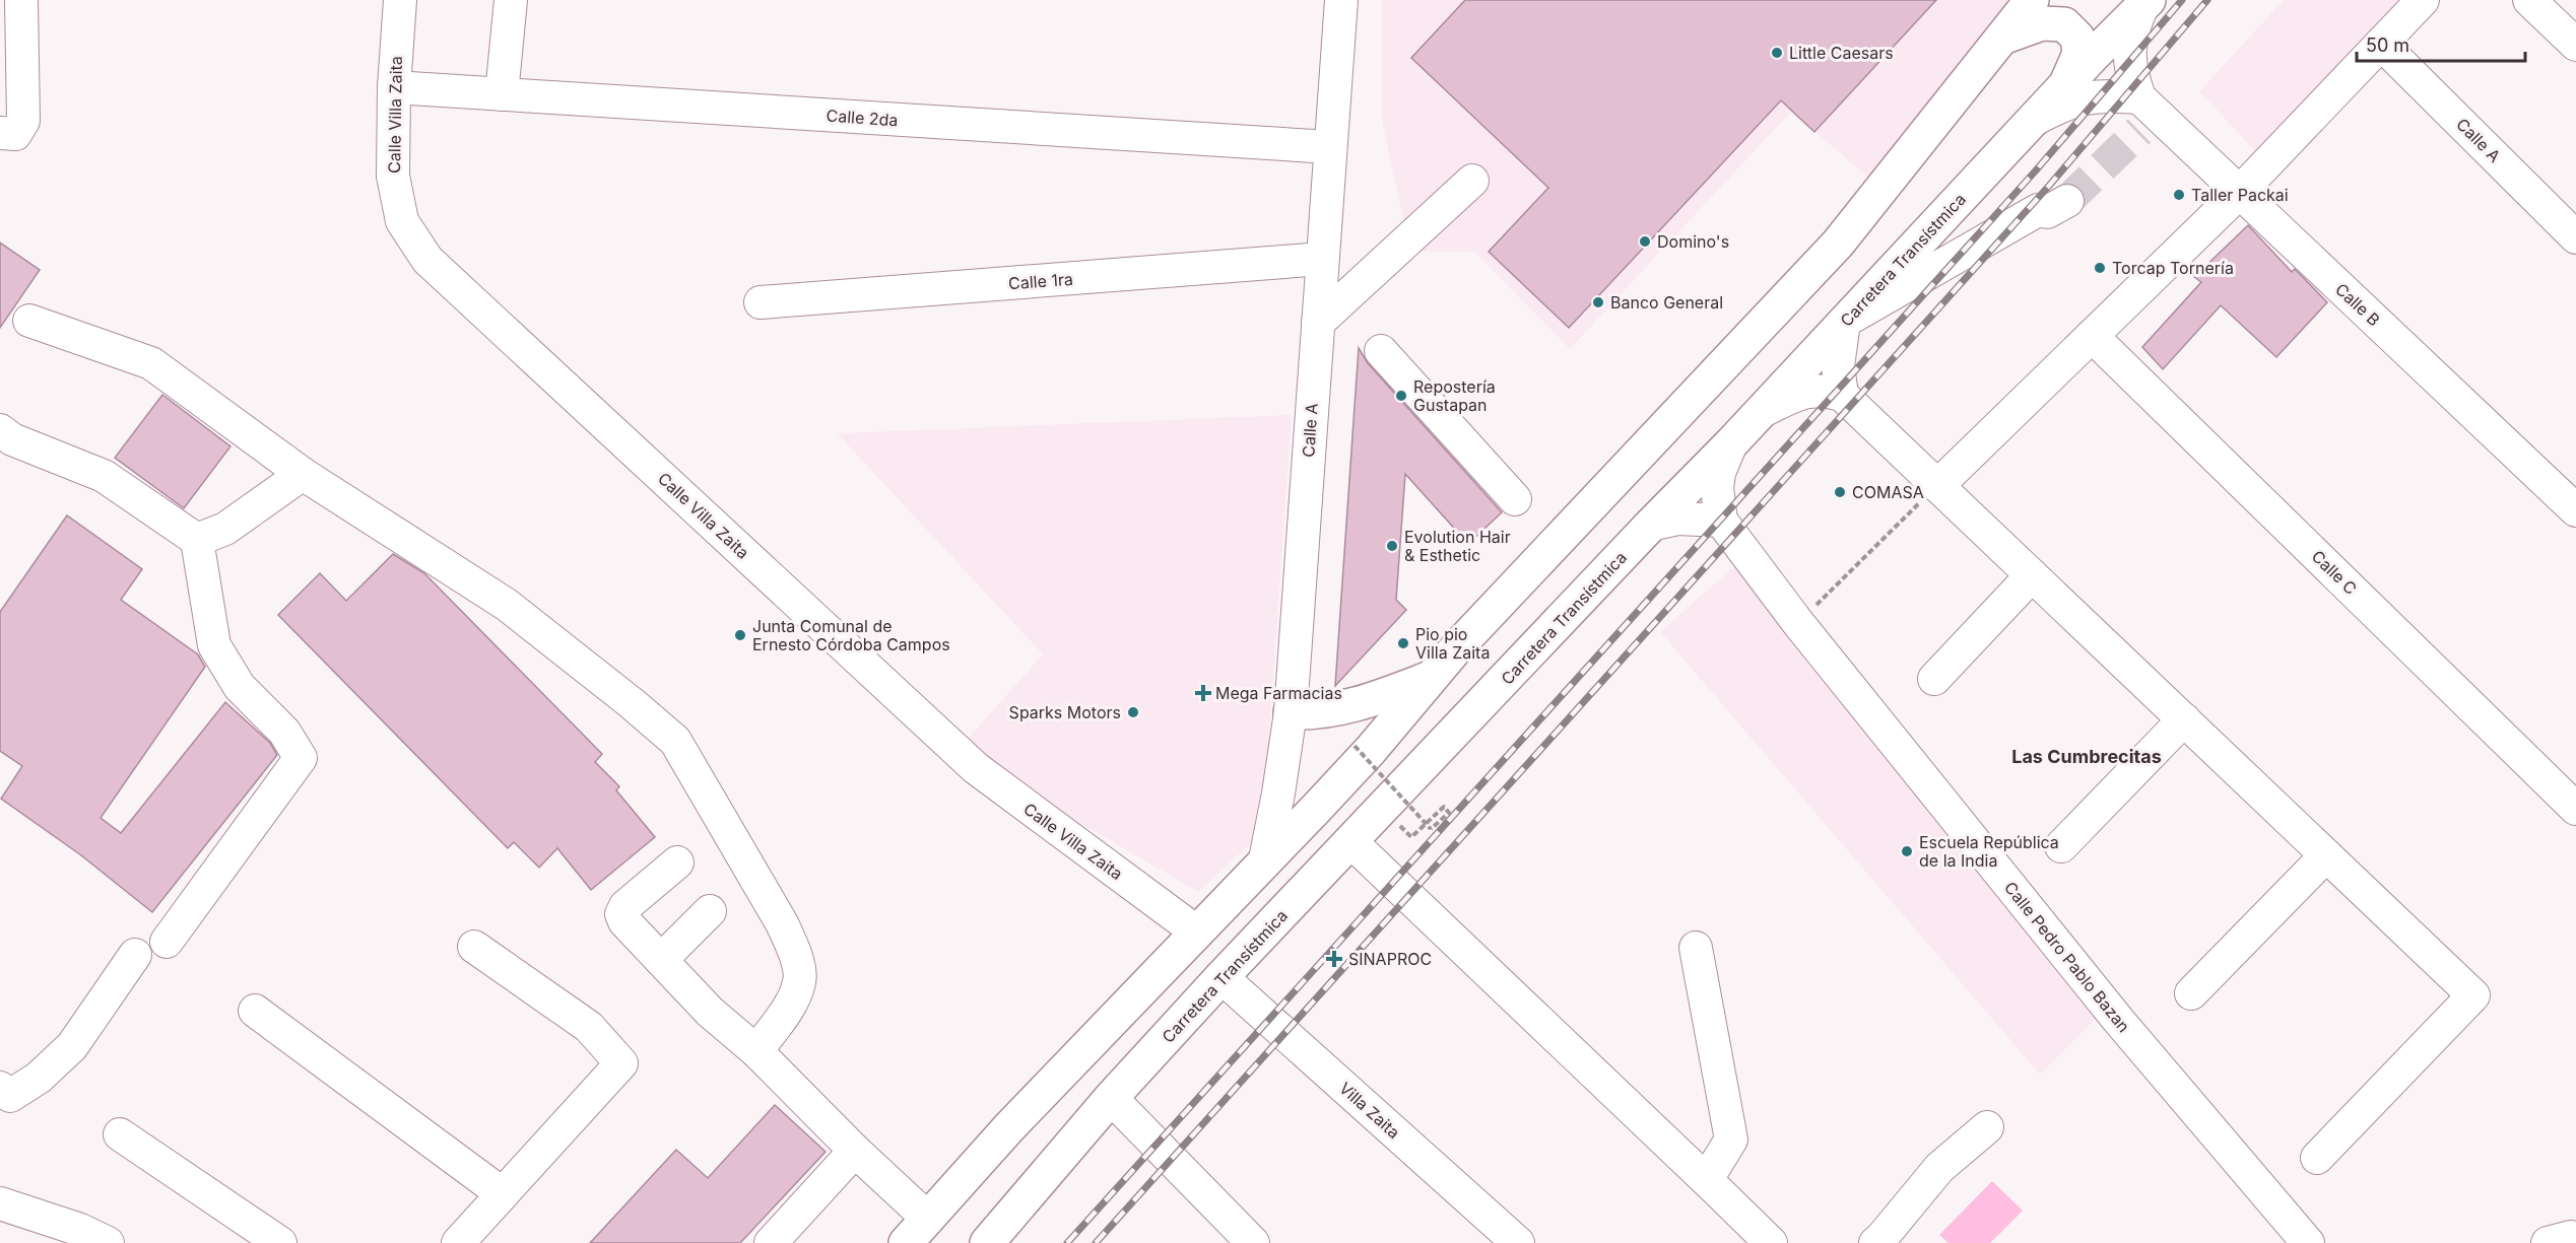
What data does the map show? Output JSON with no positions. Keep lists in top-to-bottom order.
{
  "streets": {
    "main road": ["Carretera Transístmica"],
    "street": [
      "Calle Villa Zaita",
      "Calle 2da",
      "Calle A",
      "Calle 1ra",
      "Calle B",
      "Calle C",
      "Calle Pedro Pablo Bazan",
      "Villa Zaita"
    ]
  },
  "crossings": [
    ["Calle Villa Zaita", "Calle 2da"],
    ["Calle 2da", "Calle A"],
    ["Calle A", "Calle 1ra"],
    ["Carretera Transístmica", "Calle B"],
    ["Carretera Transístmica", "Calle Pedro Pablo Bazan"],
    ["Carretera Transístmica", "Villa Zaita"]
  ],
  "districts": ["Las Cumbrecitas"],
  "places": {
    "other": [
      "Little Caesars",
      "Taller Packai",
      "Domino's",
      "Torcap Tornería",
      "Banco General",
      "Repostería Gustapan",
      "COMASA",
      "Evolution Hair & Esthetic",
      "Junta Comunal de Ernesto Córdoba Campos",
      "Pio pio Villa Zaita",
      "Sparks Motors",
      "Escuela República de la India"
    ],
    "health": ["Mega Farmacias", "SINAPROC"]
  },
  "scale_bar": "50 m"
}
